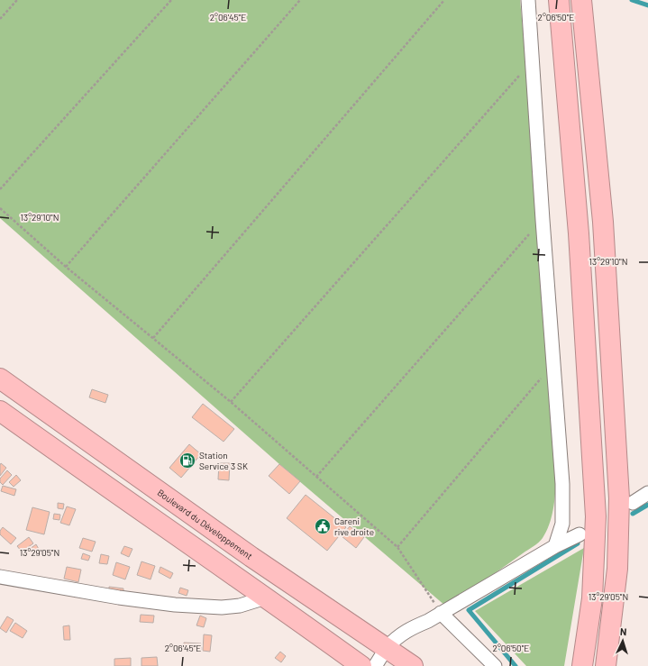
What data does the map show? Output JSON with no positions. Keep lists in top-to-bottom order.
{
  "streets": {
    "highway": ["Boulevard du Développement"]
  },
  "places": {
    "fuel station": ["Station Service 3 SK"],
    "public building": ["Careni rive droite"]
  },
  "north": "top",
  "coordinates": [
    "2°06'45\"E",
    "2°06'50\"E",
    "13°29'10\"N",
    "13°29'05\"N"
  ]
}
